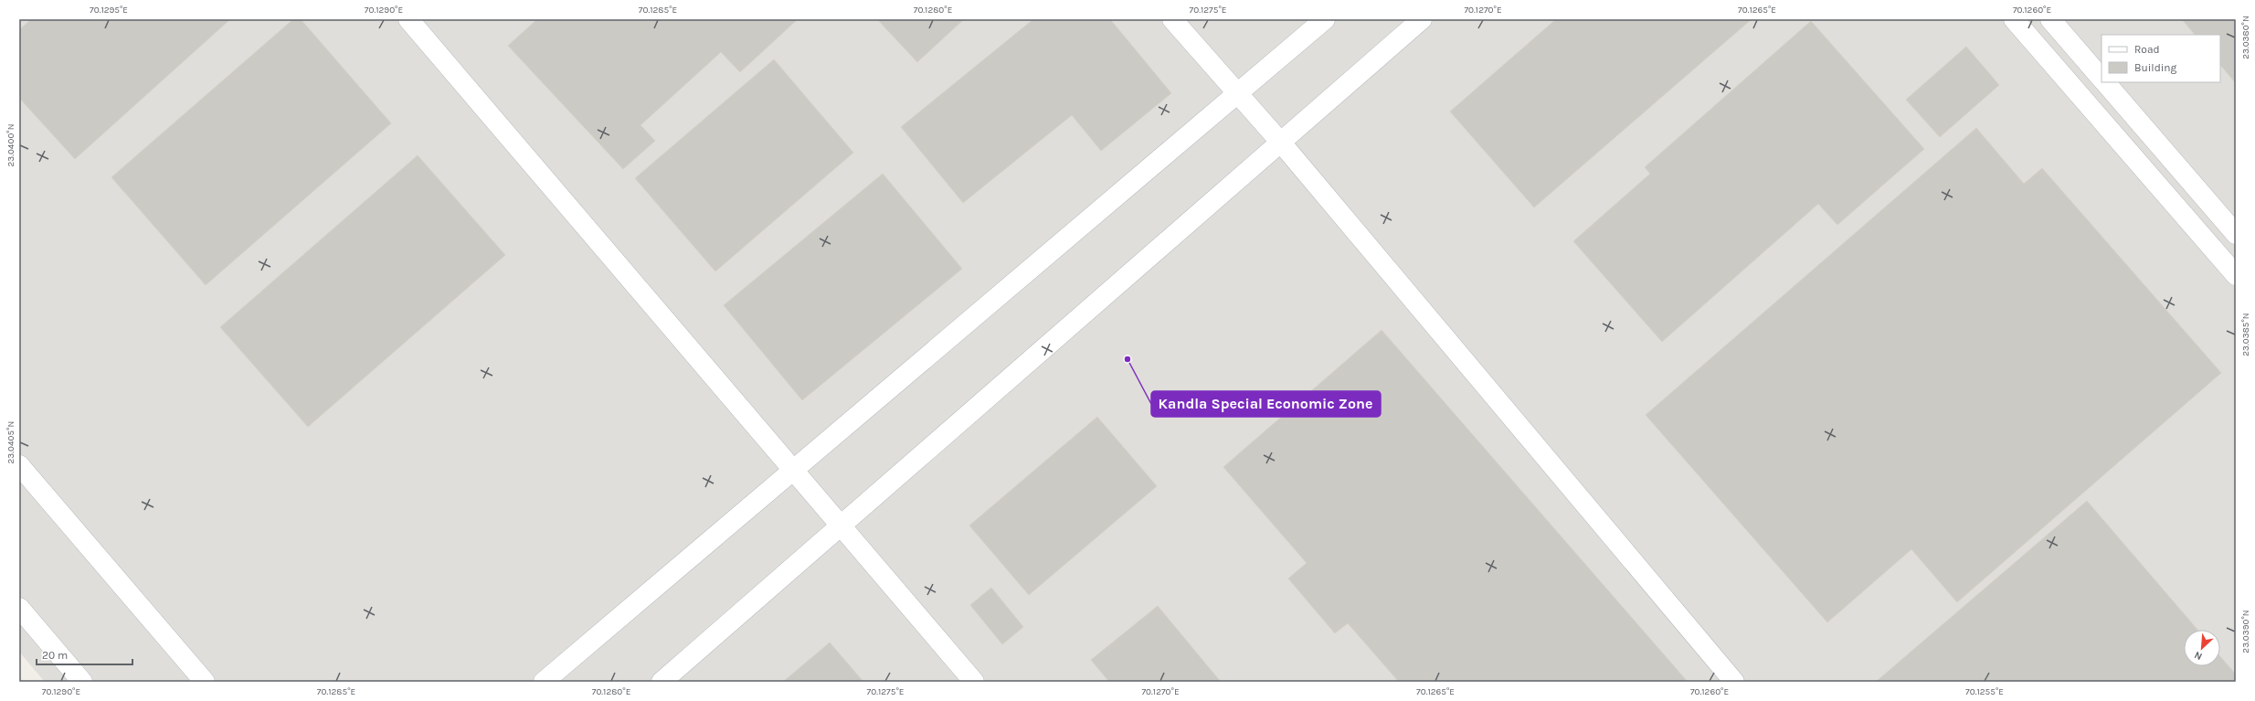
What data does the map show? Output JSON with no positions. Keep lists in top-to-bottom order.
{
  "places": ["Kandla Special Economic Zone"],
  "legend": ["Road", "Building"],
  "scale_bar": "20 m",
  "north": "bottom left",
  "coordinates": [
    "70.1295°E",
    "70.1290°E",
    "70.1285°E",
    "70.1280°E",
    "70.1275°E",
    "70.1270°E",
    "70.1265°E",
    "70.1260°E",
    "23.0380°N",
    "23.0400°N",
    "23.0385°N",
    "23.0405°N",
    "23.0390°N",
    "70.1255°E"
  ]
}
